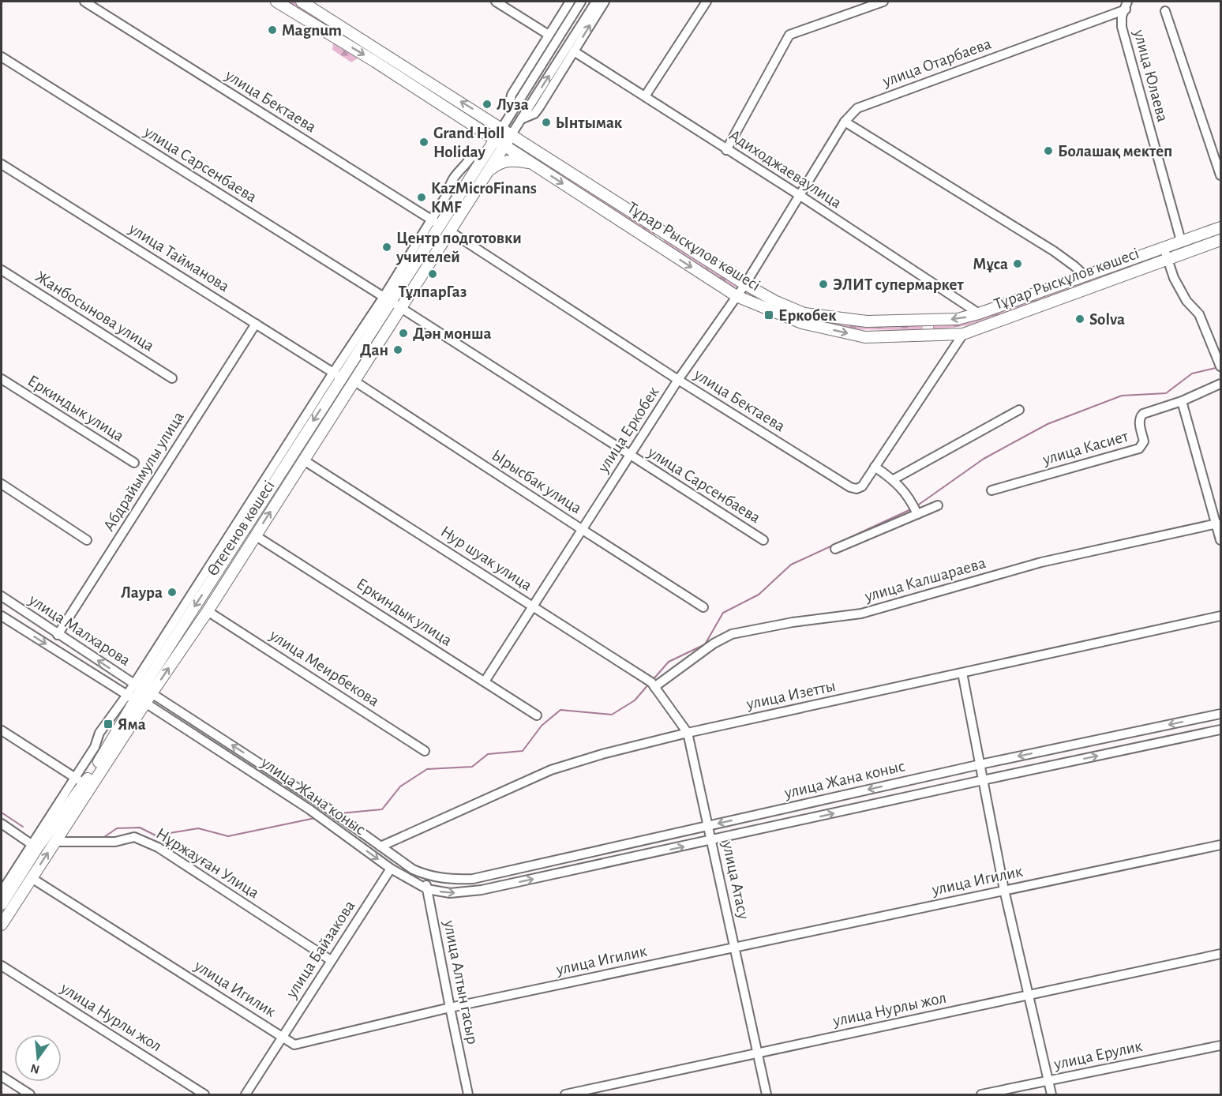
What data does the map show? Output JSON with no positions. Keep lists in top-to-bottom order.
{
  "streets": {
    "main road": ["Тұрар Рыскұлов көшесі", "Өтегенов көшесі"],
    "street": [
      "улица Отарбаева",
      "улица Юлаева",
      "улица Бектаева",
      "улица Сарсенбаева",
      "Адиходжаеваулица",
      "улица Тайманова",
      "Жанбосынова улица",
      "Еркиндык улица",
      "улица Еркобек",
      "улица Касиет",
      "Абдрайымулы улица",
      "Ырысбак улица",
      "Нур шуак улица",
      "улица Калшараева",
      "улица Малхарова",
      "улица Меирбекова",
      "улица Изетты",
      "улица Жана коныс",
      "Нұржауған Улица",
      "улица Атасу",
      "улица Игилик",
      "улица Байзакова",
      "улица Алтын гасыр",
      "улица Нурлы жол",
      "улица Ерулик"
    ]
  },
  "crossings": [
    ["улица Отарбаева", "улица Юлаева"],
    ["улица Отарбаева", "Адиходжаеваулица"],
    ["улица Отарбаева", "улица Еркобек"],
    ["улица Юлаева", "Тұрар Рыскұлов көшесі"],
    ["улица Бектаева", "Тұрар Рыскұлов көшесі"],
    ["улица Бектаева", "улица Еркобек"],
    ["улица Бектаева", "Өтегенов көшесі"],
    ["улица Сарсенбаева", "улица Еркобек"],
    ["улица Сарсенбаева", "Өтегенов көшесі"],
    ["Адиходжаеваулица", "Тұрар Рыскұлов көшесі"],
    ["Адиходжаеваулица", "улица Еркобек"],
    ["Тұрар Рыскұлов көшесі", "улица Еркобек"],
    ["Тұрар Рыскұлов көшесі", "Өтегенов көшесі"],
    ["улица Тайманова", "Абдрайымулы улица"],
    ["улица Тайманова", "Өтегенов көшесі"],
    ["Еркиндык улица", "улица Еркобек"],
    ["Еркиндык улица", "Өтегенов көшесі"],
    ["улица Еркобек", "Ырысбак улица"],
    ["улица Еркобек", "Нур шуак улица"],
    ["Абдрайымулы улица", "улица Малхарова"],
    ["Ырысбак улица", "Өтегенов көшесі"],
    ["Өтегенов көшесі", "Нур шуак улица"],
    ["Өтегенов көшесі", "улица Малхарова"],
    ["Өтегенов көшесі", "улица Меирбекова"],
    ["Өтегенов көшесі", "улица Жана коныс"],
    ["Өтегенов көшесі", "Нұржауған Улица"],
    ["Өтегенов көшесі", "улица Игилик"],
    ["Нур шуак улица", "улица Калшараева"],
    ["Нур шуак улица", "улица Атасу"],
    ["улица Калшараева", "улица Атасу"],
    ["улица Малхарова", "улица Жана коныс"],
    ["улица Изетты", "улица Жана коныс"],
    ["улица Изетты", "улица Атасу"],
    ["улица Жана коныс", "улица Атасу"],
    ["улица Жана коныс", "улица Байзакова"],
    ["улица Жана коныс", "улица Алтын гасыр"],
    ["Нұржауған Улица", "улица Байзакова"],
    ["улица Атасу", "улица Игилик"],
    ["улица Атасу", "улица Нурлы жол"],
    ["улица Игилик", "улица Байзакова"],
    ["улица Игилик", "улица Алтын гасыр"]
  ],
  "places": {
    "other": [
      "Magnum",
      "Луза",
      "Ынтымак",
      "Grand Holl Holiday",
      "Болашақ мектеп",
      "KazMicroFinans KMF",
      "Центр подготовки учителей",
      "Мұса",
      "ТұлпарГаз",
      "ЭЛИТ супермаркет",
      "Solva",
      "Дән монша",
      "Дан",
      "Лаура"
    ],
    "transit": ["Еркобек", "Яма"]
  },
  "north": "bottom"
}
